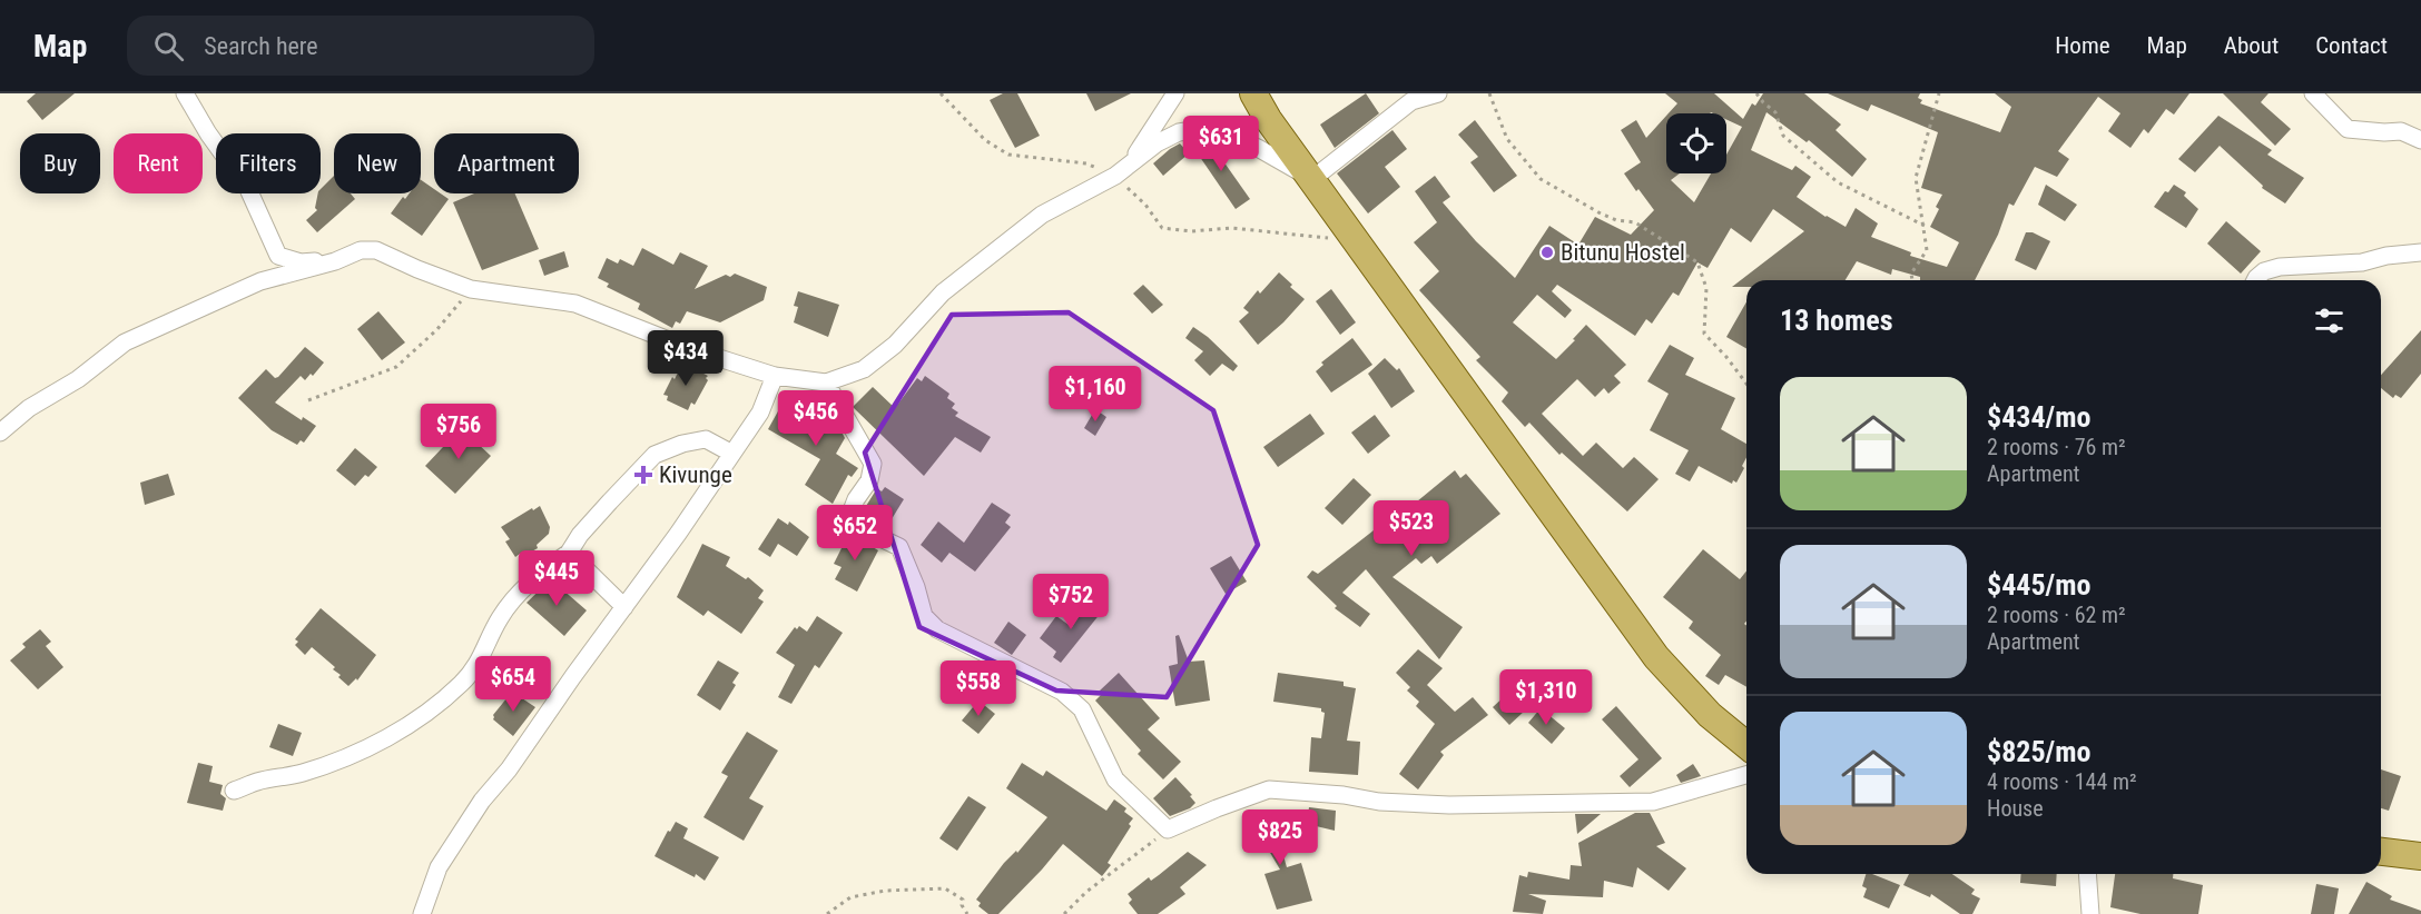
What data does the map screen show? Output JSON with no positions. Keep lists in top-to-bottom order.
{
  "places": {
    "other": ["Bitunu Hostel"],
    "health": ["Kivunge"]
  },
  "page": {
    "header": "Map",
    "search": "Search here",
    "nav": [
      "Home",
      "Map",
      "About",
      "Contact"
    ],
    "price": [
      "$631",
      "$434",
      "$1,160",
      "$456",
      "$756",
      "$523",
      "$652",
      "$445",
      "$752",
      "$654",
      "$558",
      "$1,310",
      "$825"
    ],
    "chip": [
      "Buy",
      "Rent",
      "Filters",
      "New",
      "Apartment"
    ],
    "heading": "13 homes",
    "list": [
      {
        "name": "$434/mo",
        "note": "2 rooms · 76 m² · Apartment"
      },
      {
        "name": "$445/mo",
        "note": "2 rooms · 62 m² · Apartment"
      },
      {
        "name": "$825/mo",
        "note": "4 rooms · 144 m² · House"
      }
    ]
  }
}
